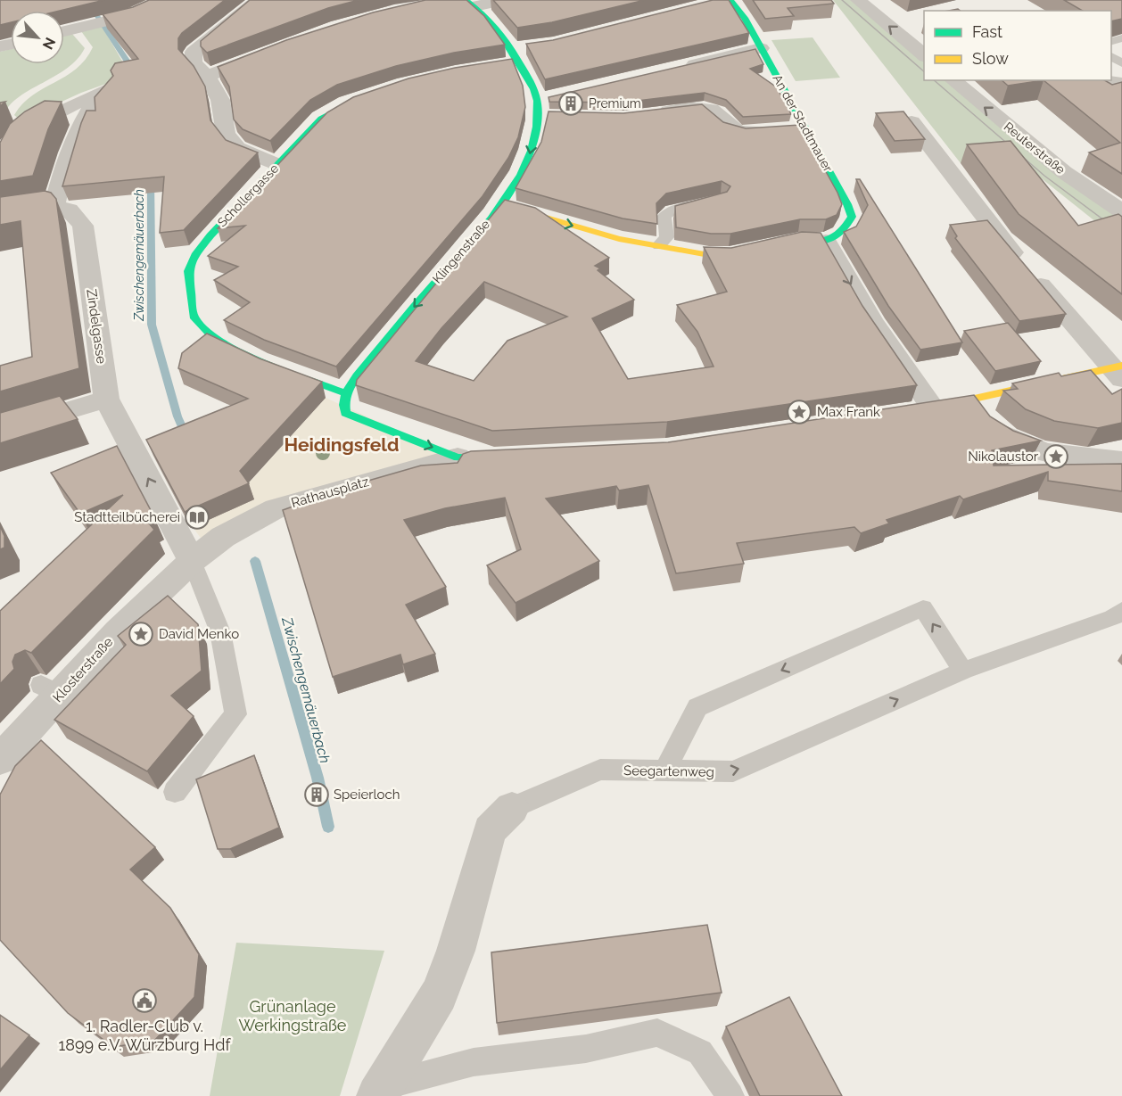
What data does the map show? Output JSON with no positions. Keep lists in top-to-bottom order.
{
  "streets": {
    "street": [
      "An der Stadtmauer",
      "Reuterstraße",
      "Schollergasse",
      "Klingenstraße",
      "Zindelgasse",
      "Rathausplatz",
      "Klosterstraße",
      "Seegartenweg"
    ]
  },
  "crossings": [
    ["Schollergasse", "Klingenstraße"],
    ["Zindelgasse", "Rathausplatz"],
    ["Zindelgasse", "Klosterstraße"],
    ["Rathausplatz", "Klosterstraße"]
  ],
  "one_way": ["Klingenstraße", "Zindelgasse"],
  "districts": ["Heidingsfeld"],
  "water": ["Zwischengemäuerbach"],
  "parks": ["Grünanlage Werkingstraße"],
  "places": {
    "building": ["Premium", "Speierloch"],
    "place": ["Max Frank", "Nikolaustor", "David Menko"],
    "library": ["Stadtteilbücherei"],
    "public building": ["1. Radler-Club v. 1899 e.V. Würzburg Hdf"]
  },
  "legend": ["Fast", "Slow"],
  "north": "bottom right"
}
